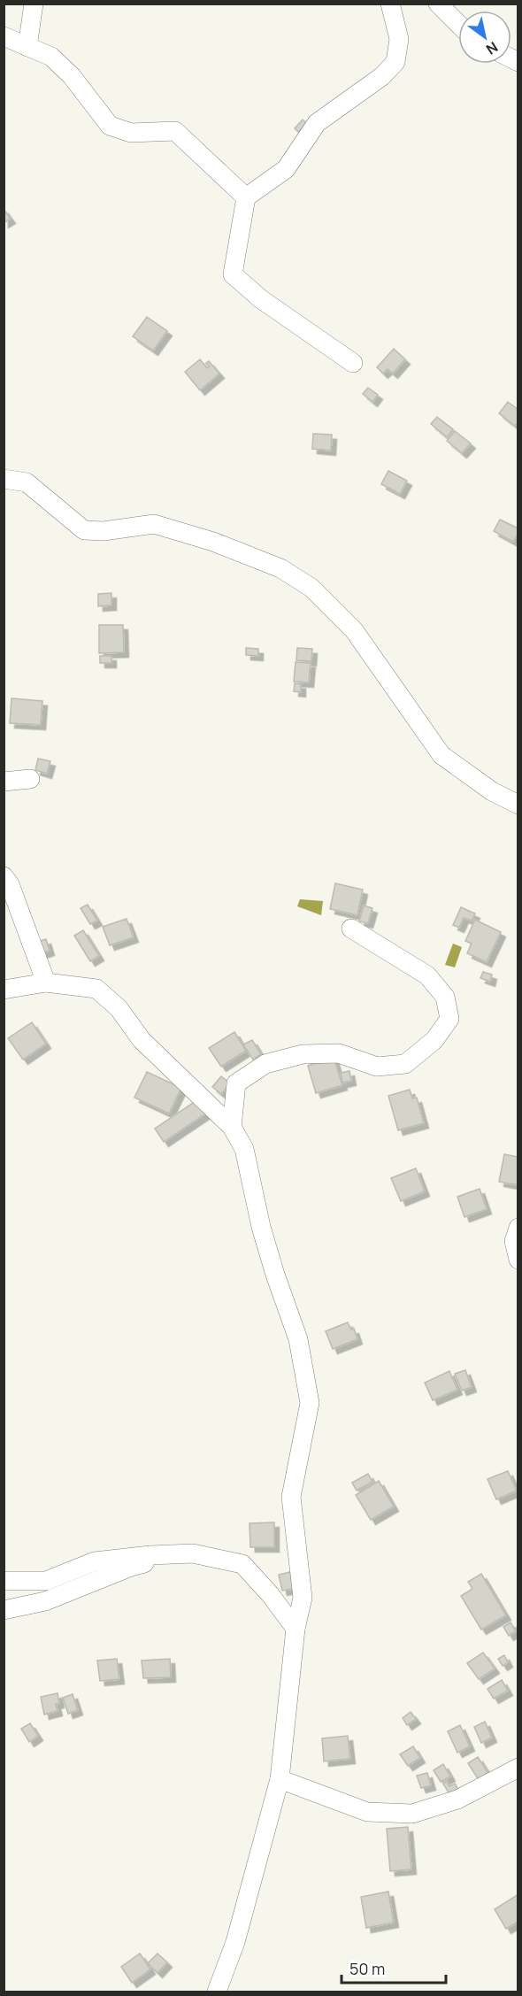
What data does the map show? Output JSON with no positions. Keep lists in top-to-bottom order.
{
  "scale_bar": "50 m",
  "north": "bottom right"
}
